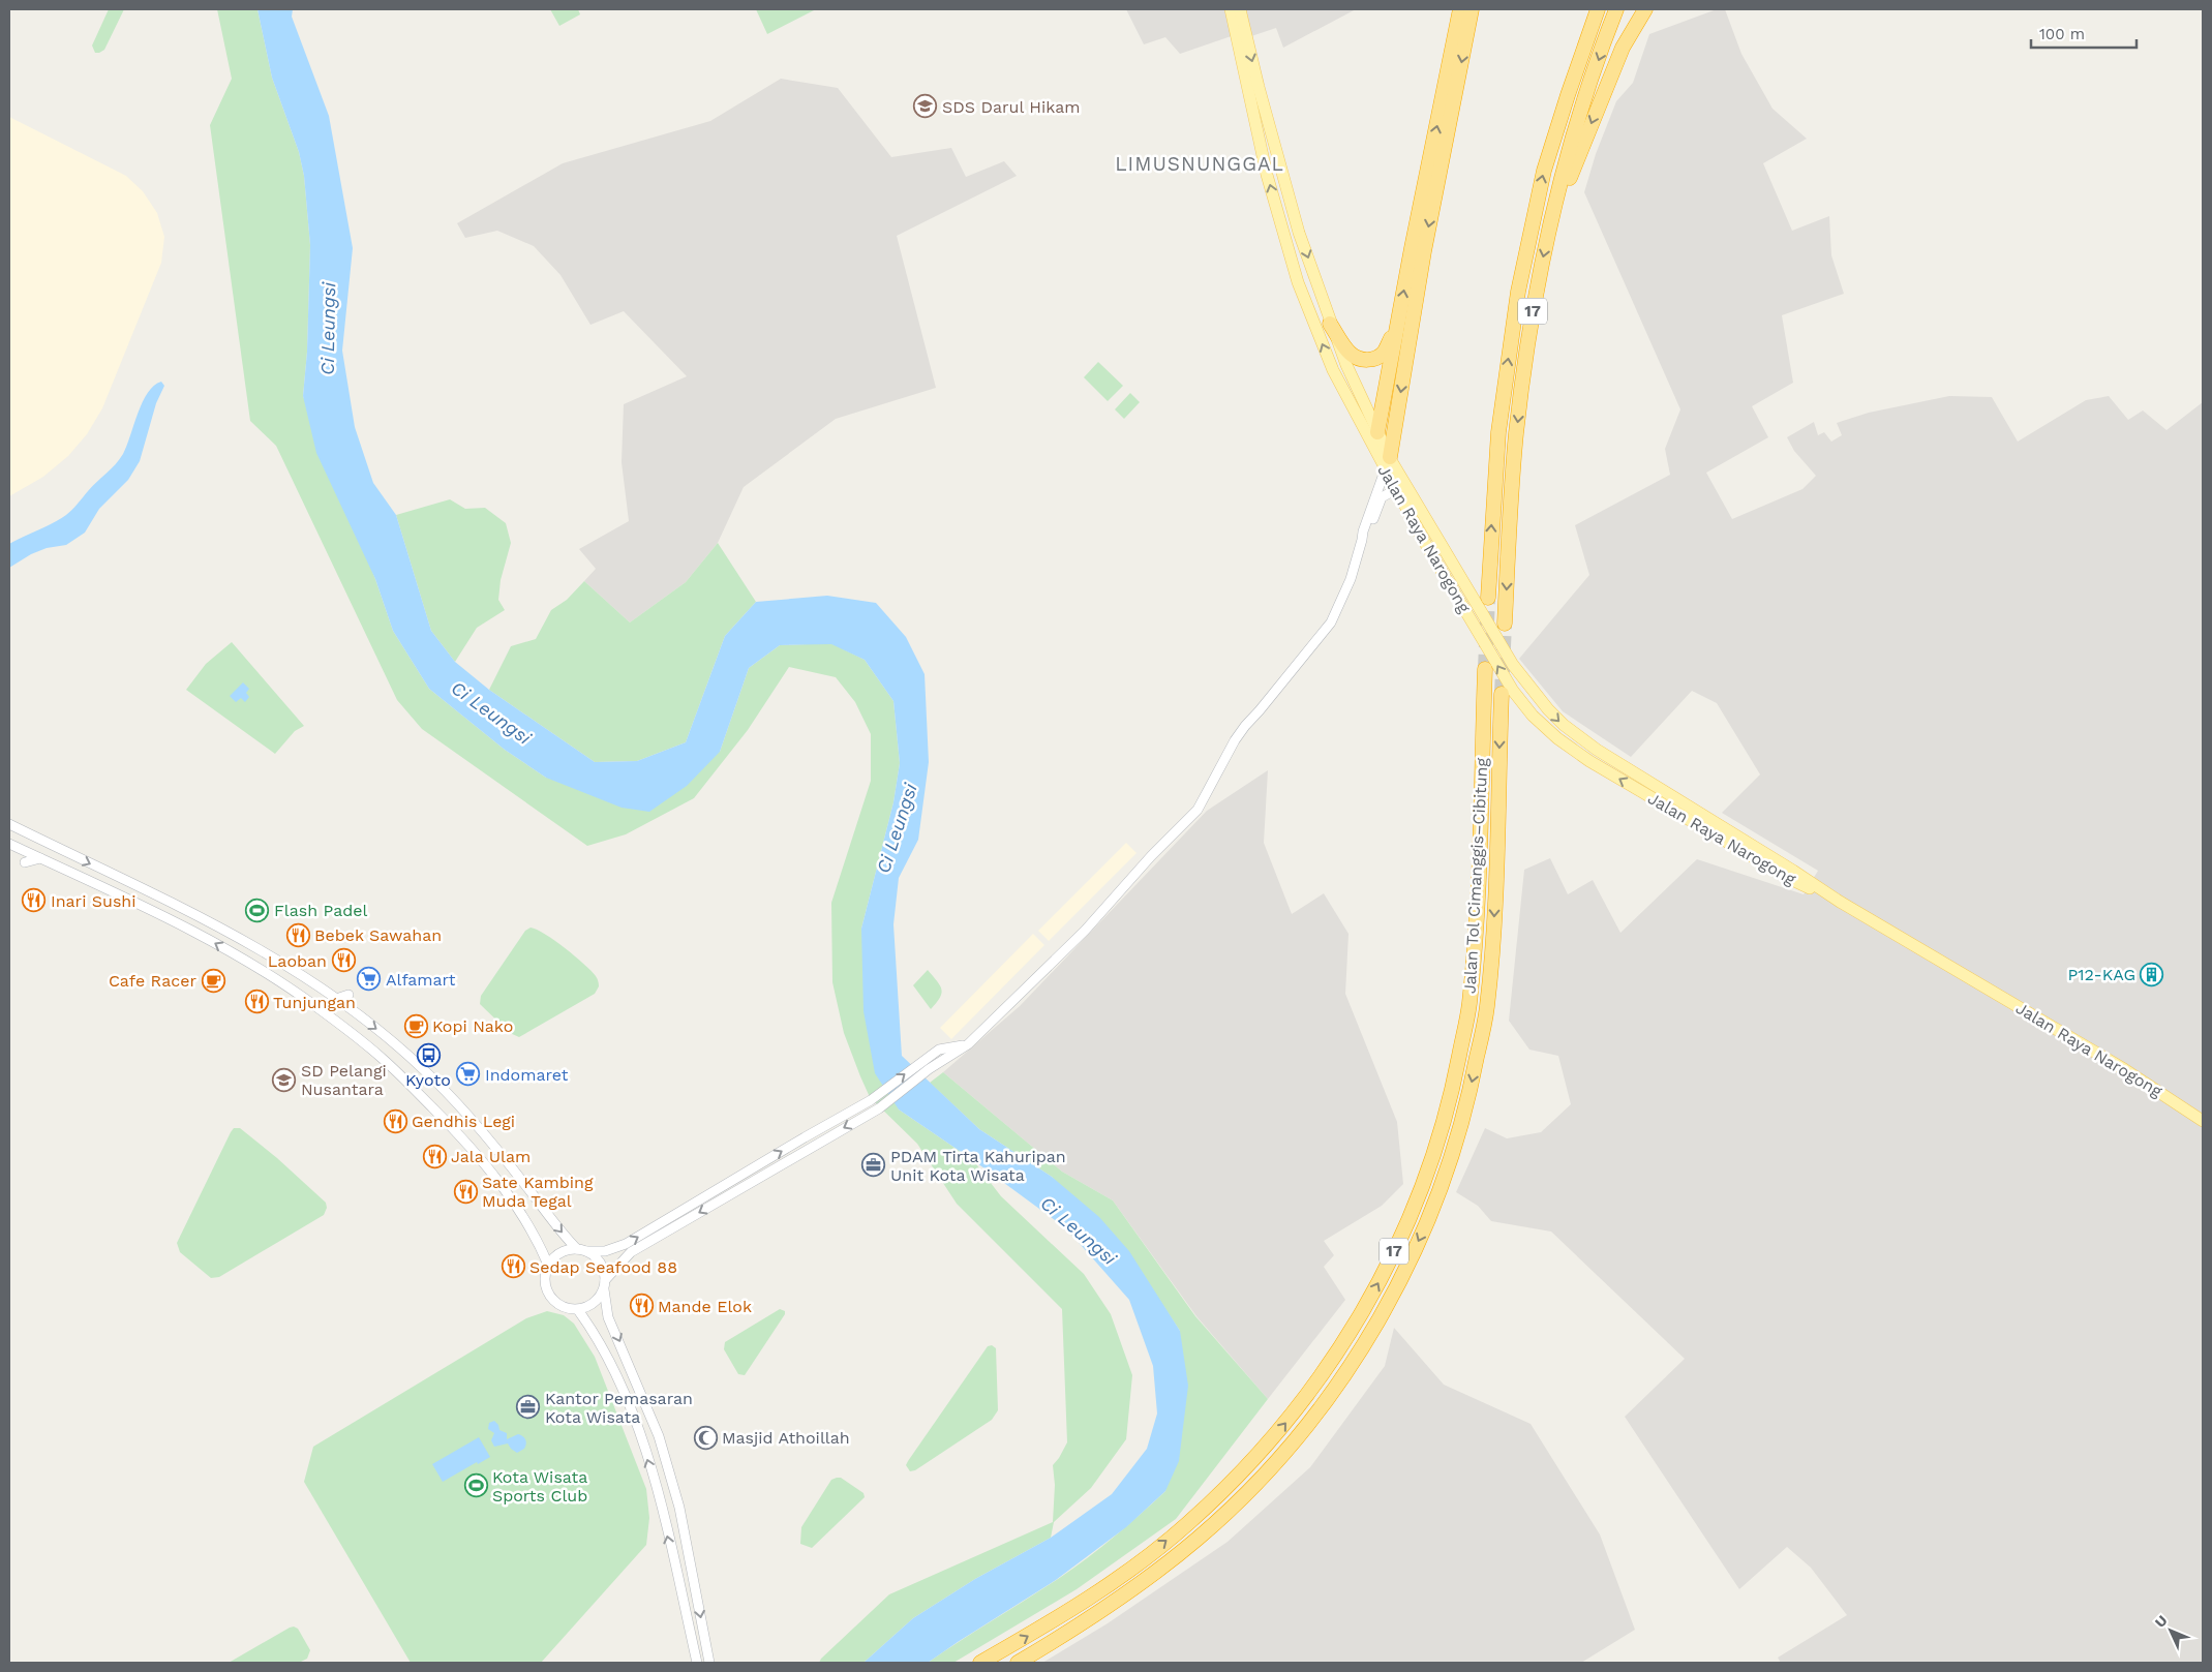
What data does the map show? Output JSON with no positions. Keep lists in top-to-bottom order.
{
  "streets": {
    "highway": ["17", "Jalan Tol Cimanggis–Cibitung"],
    "main road": ["Jalan Raya Narogong"]
  },
  "districts": ["LIMUSNUNGGAL"],
  "water": ["Ci Leungsi"],
  "places": {
    "school or university": ["SDS Darul Hikam", "SD Pelangi Nusantara"],
    "restaurant": [
      "Inari Sushi",
      "Bebek Sawahan",
      "Laoban",
      "Tunjungan",
      "Gendhis Legi",
      "Jala Ulam",
      "Sate Kambing Muda Tegal",
      "Sedap Seafood 88",
      "Mande Elok"
    ],
    "sports": ["Flash Padel", "Kota Wisata Sports Club"],
    "building": ["P12-KAG"],
    "supermarket": ["Alfamart", "Indomaret"],
    "cafe": ["Cafe Racer", "Kopi Nako"],
    "bus stop": ["Kyoto"],
    "office": ["PDAM Tirta Kahuripan Unit Kota Wisata", "Kantor Pemasaran Kota Wisata"],
    "mosque": ["Masjid Athoillah"]
  },
  "scale_bar": "100 m",
  "north": "top left"
}
